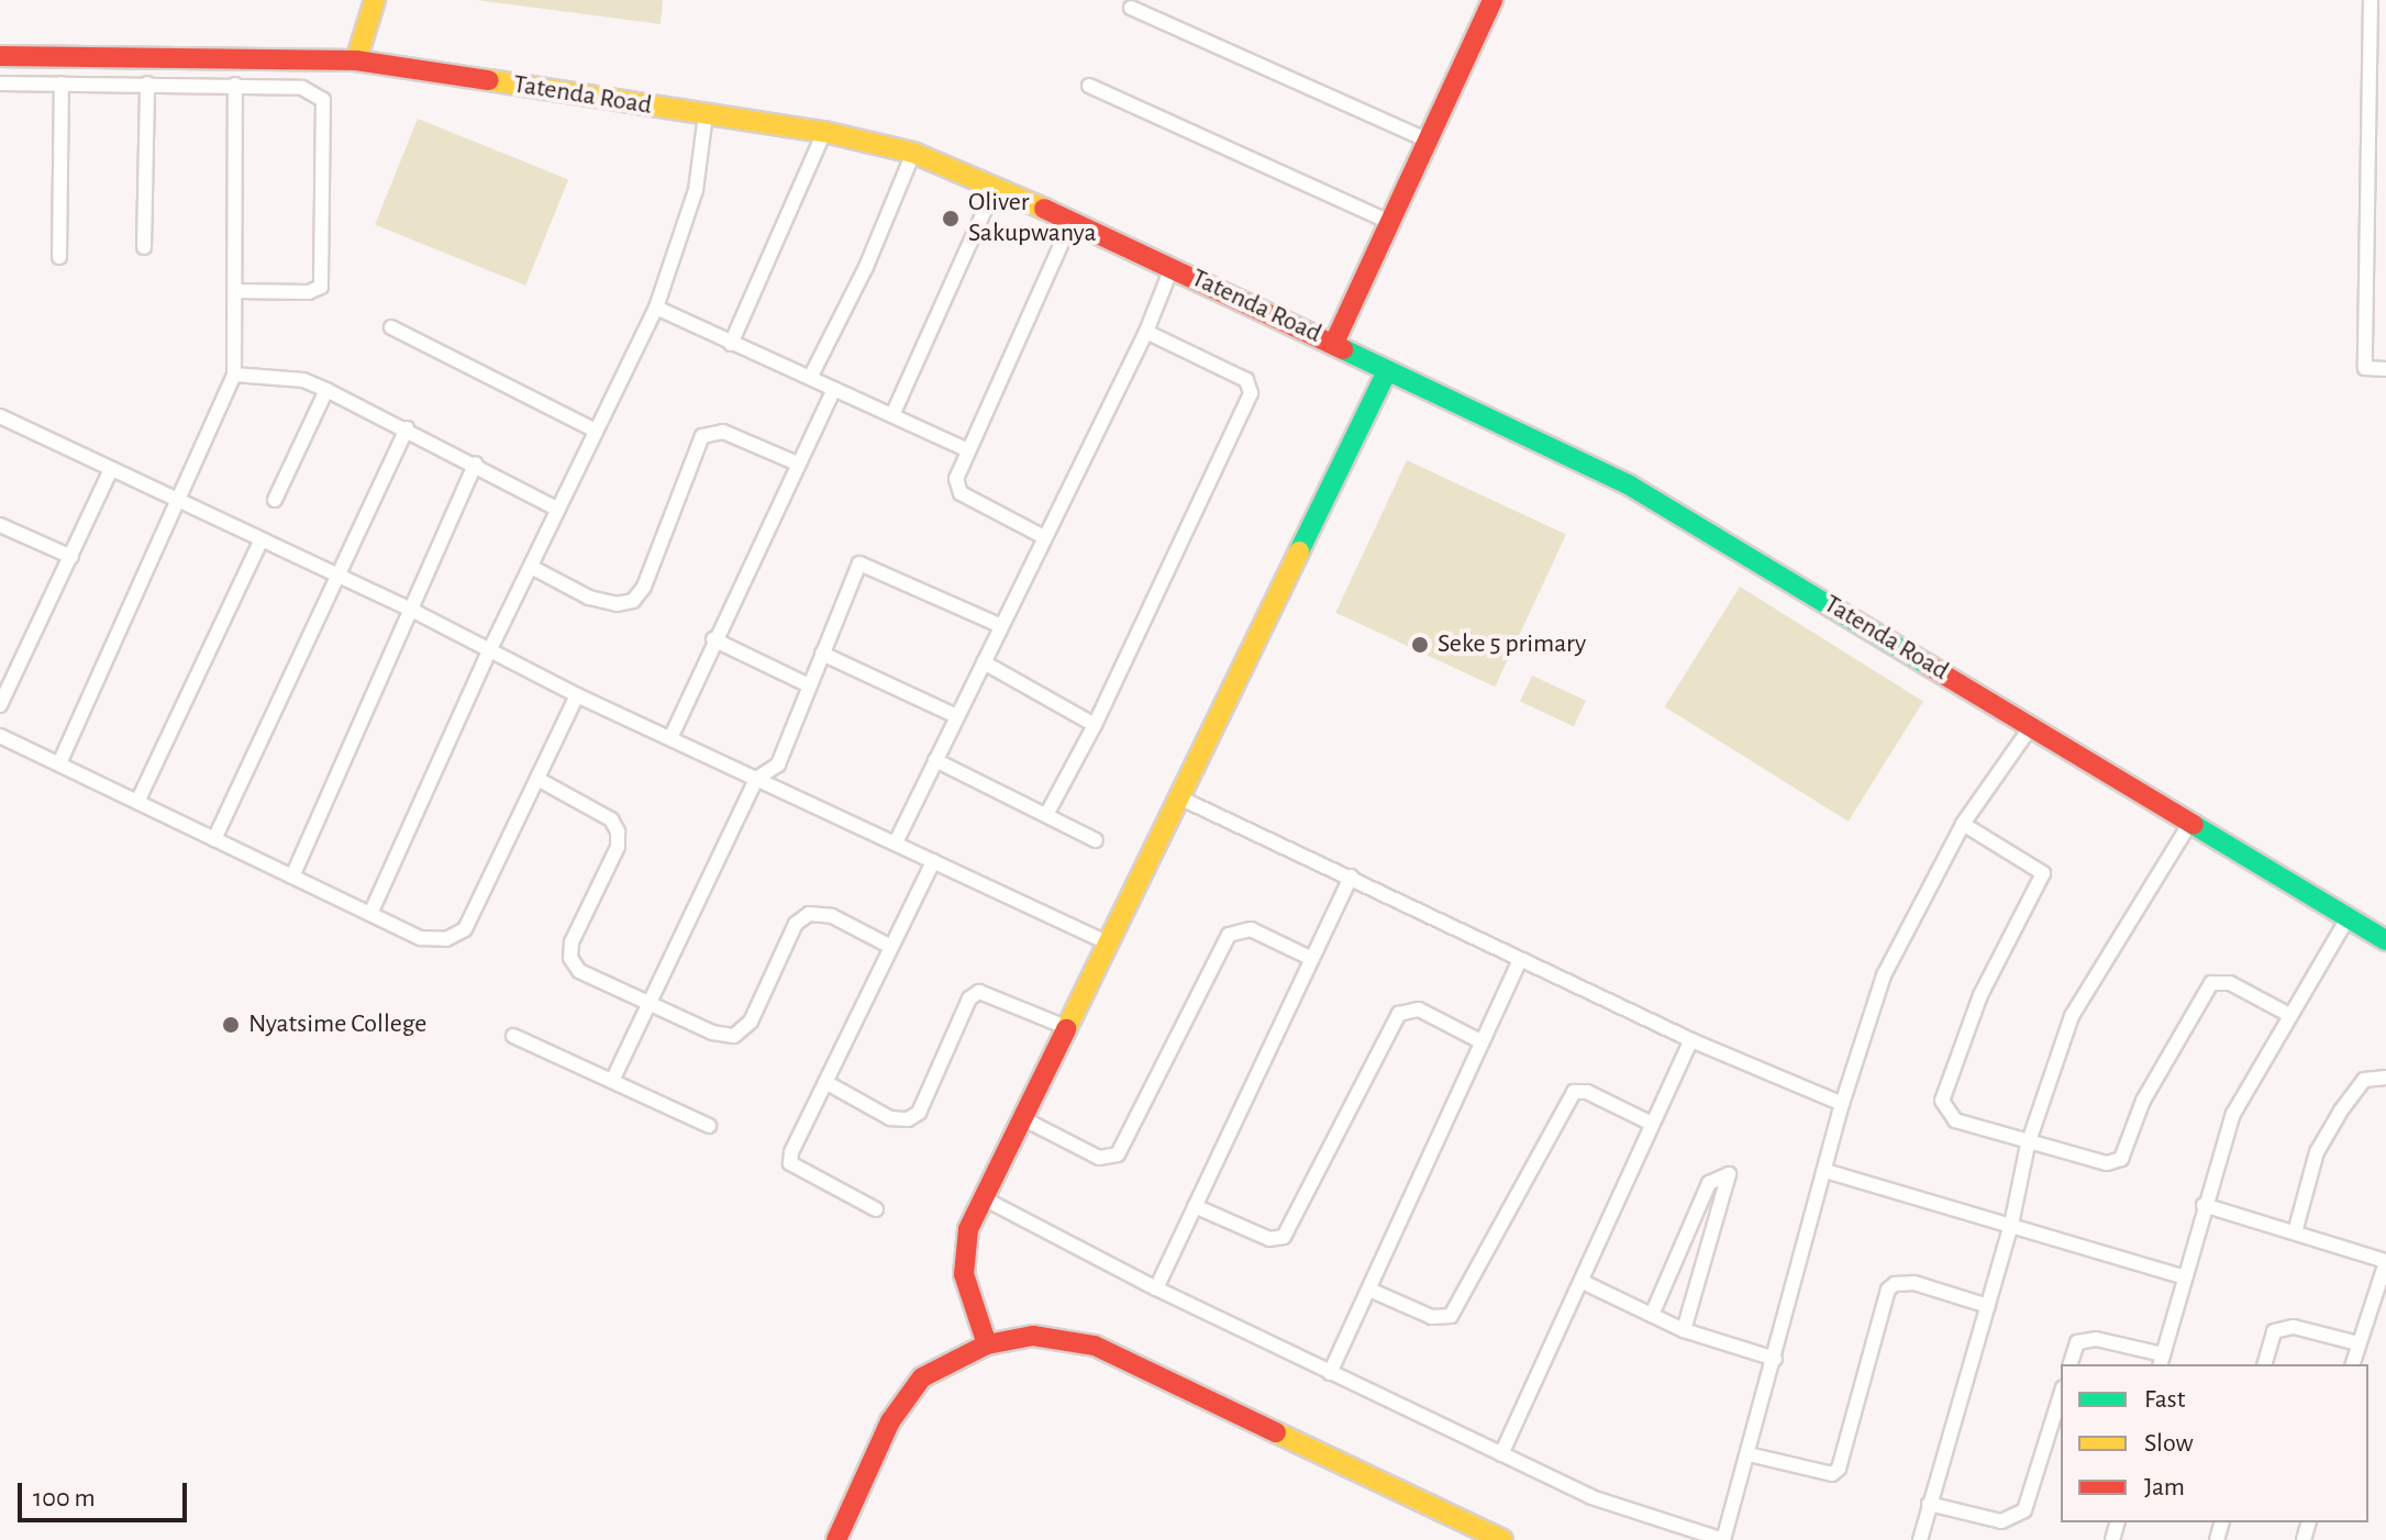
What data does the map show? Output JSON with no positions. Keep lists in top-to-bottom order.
{
  "streets": {
    "street": ["Tatenda Road"]
  },
  "places": ["Oliver Sakupwanya", "Seke 5 primary", "Nyatsime College"],
  "legend": ["Fast", "Slow", "Jam"],
  "scale_bar": "100 m"
}
